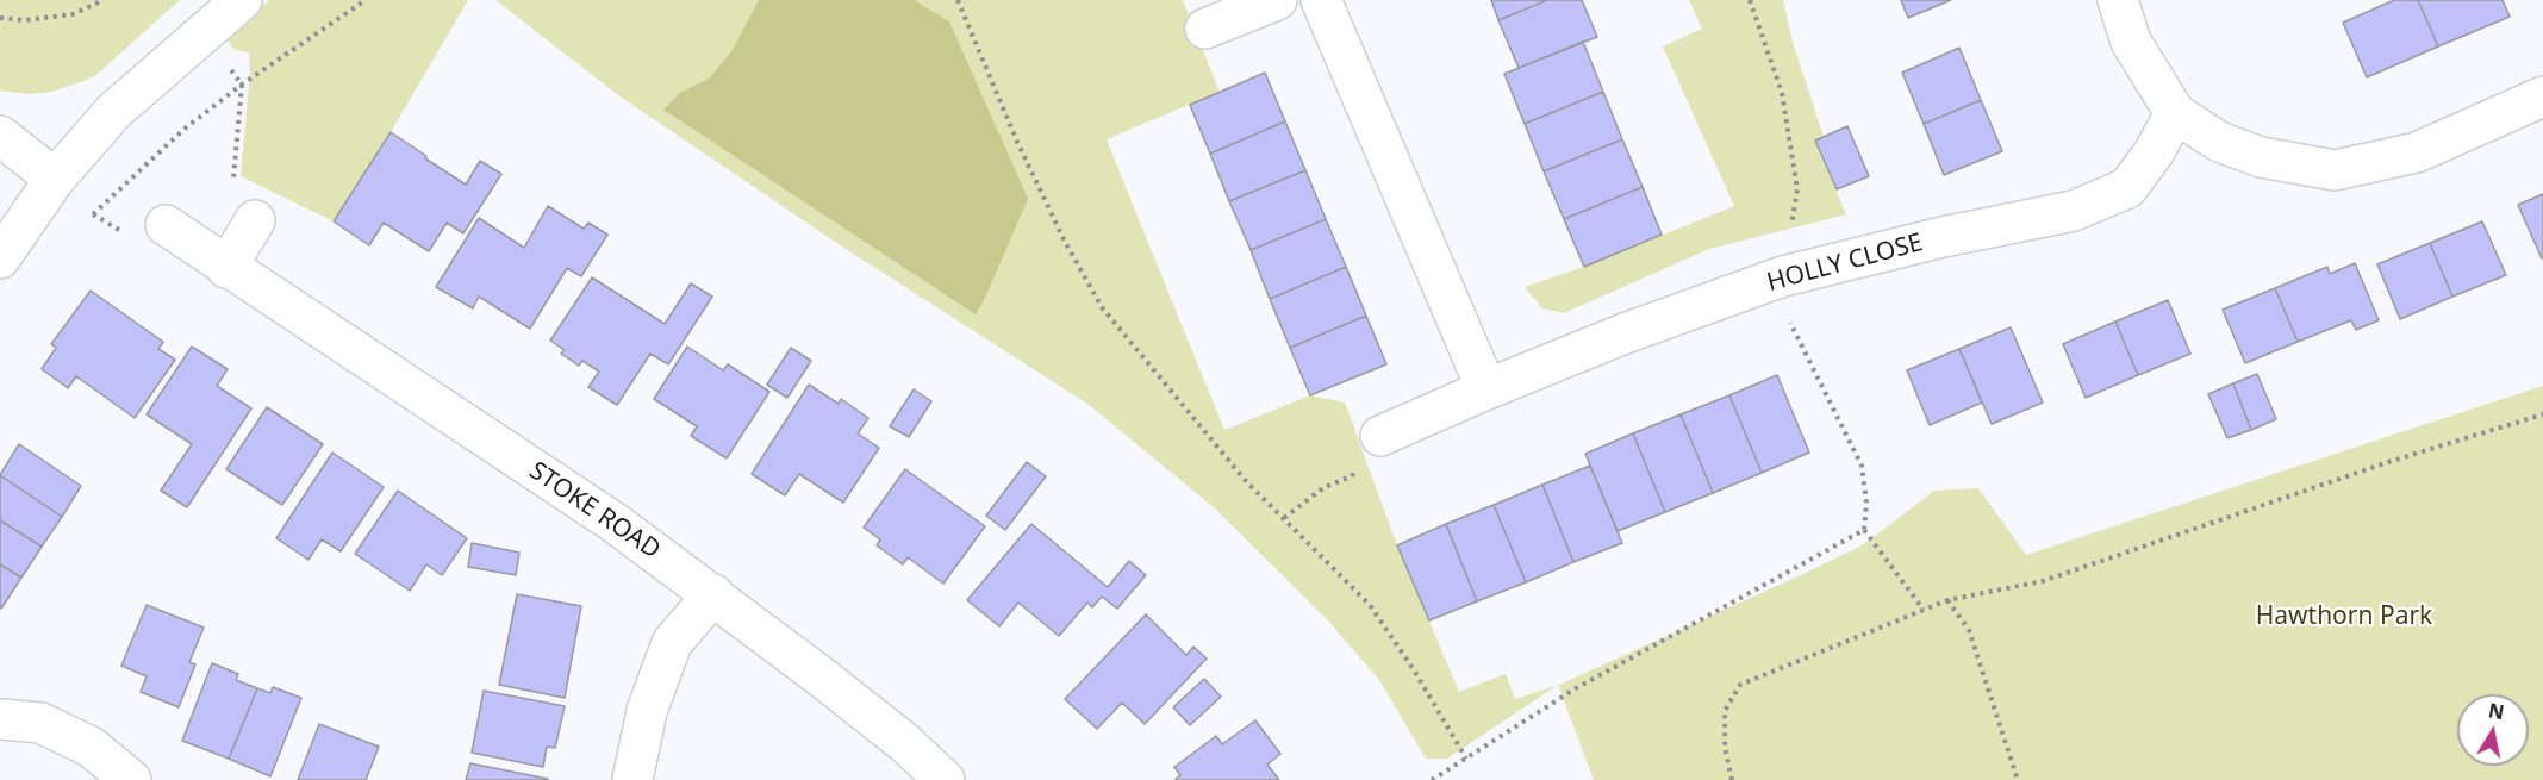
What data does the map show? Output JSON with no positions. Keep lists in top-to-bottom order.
{
  "streets": {
    "street": ["HOLLY CLOSE", "STOKE ROAD"]
  },
  "parks": ["Hawthorn Park"],
  "north": "top"
}
